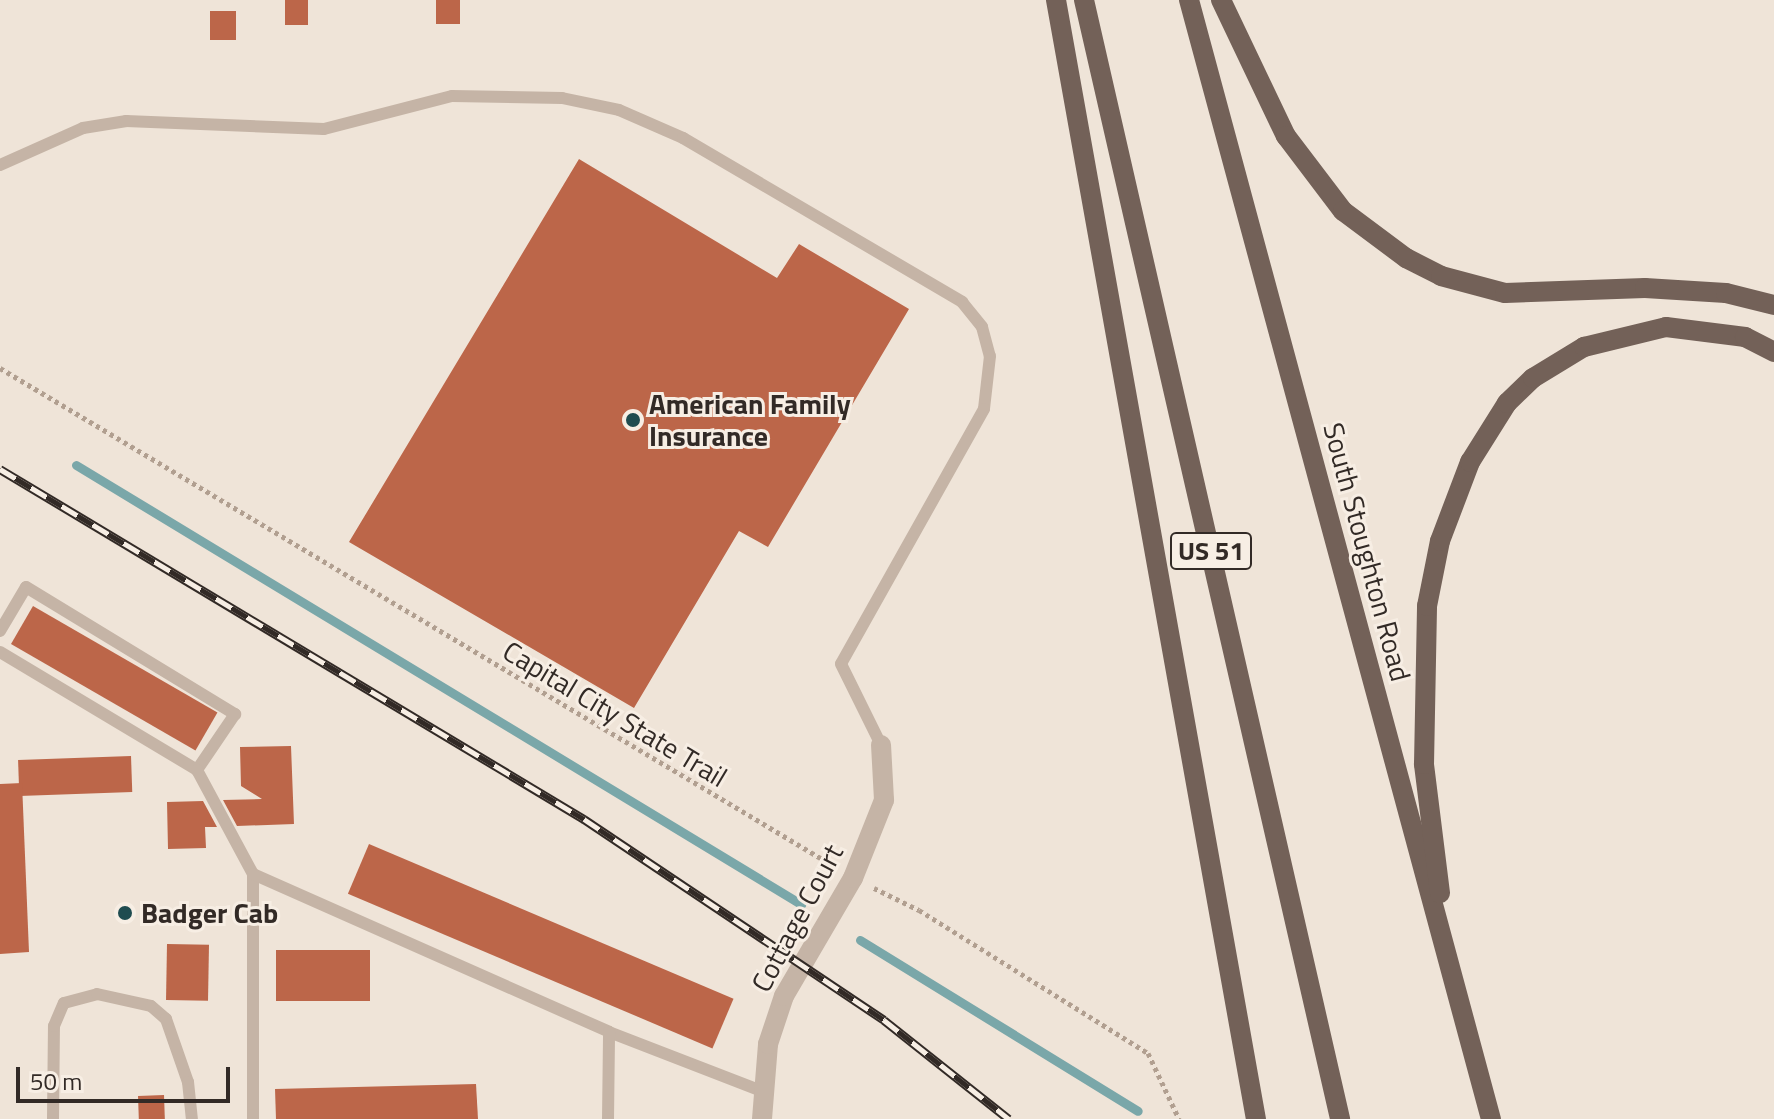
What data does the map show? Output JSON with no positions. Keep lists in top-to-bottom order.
{
  "streets": {
    "main road": ["US 51", "South Stoughton Road"],
    "street": ["Cottage Court"],
    "path": ["Capital City State Trail"]
  },
  "crossings": [
    ["Capital City State Trail", "Cottage Court"]
  ],
  "places": ["American Family Insurance", "Badger Cab"],
  "scale_bar": "50 m"
}
